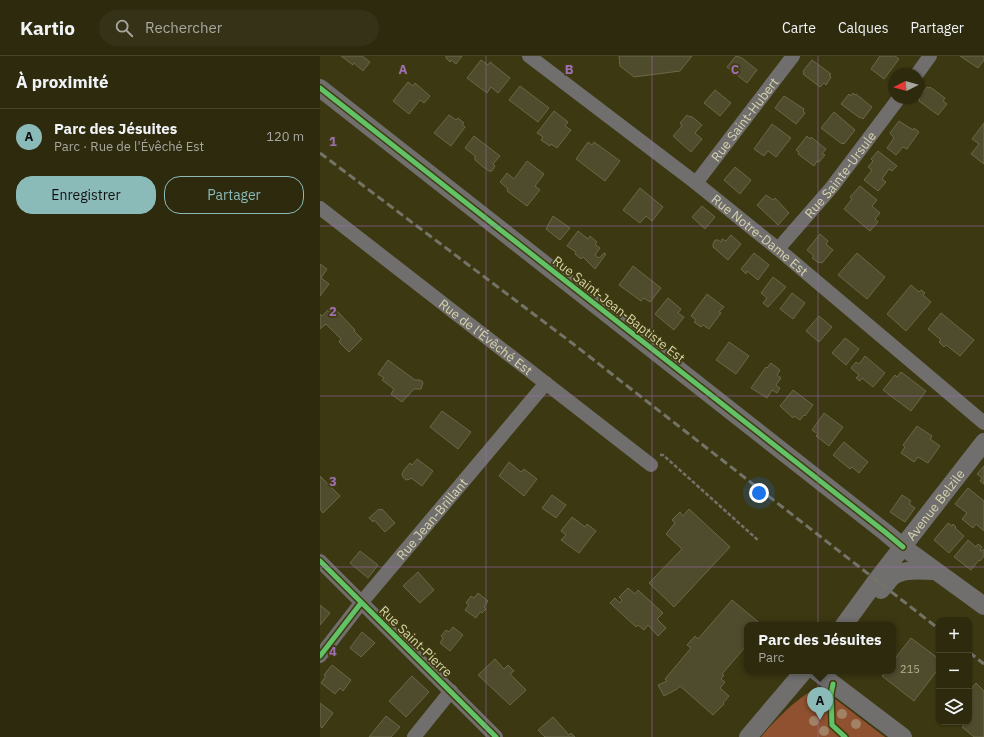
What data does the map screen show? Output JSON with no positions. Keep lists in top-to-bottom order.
{
  "streets": {
    "street": [
      "Rue Saint-Hubert",
      "Rue Sainte-Ursule",
      "Rue Notre-Dame Est",
      "Rue Saint-Jean-Baptiste Est",
      "Rue de l'Évêché Est",
      "Avenue Belzile",
      "Rue Jean-Brillant",
      "Rue Saint-Pierre"
    ]
  },
  "crossings": [
    ["Rue Saint-Hubert", "Rue Notre-Dame Est"],
    ["Rue Sainte-Ursule", "Rue Notre-Dame Est"],
    ["Rue Saint-Jean-Baptiste Est", "Avenue Belzile"],
    ["Rue de l'Évêché Est", "Rue Jean-Brillant"],
    ["Rue Jean-Brillant", "Rue Saint-Pierre"]
  ],
  "house_numbers": ["215"],
  "north": "left",
  "page": {
    "header": "Kartio",
    "search": "Rechercher",
    "nav": ["Carte", "Calques", "Partager"],
    "heading": "À proximité",
    "list": [
      {
        "mark": "A",
        "name": "Parc des Jésuites",
        "note": "Parc · Rue de l'Évêché Est",
        "value": "120 m"
      }
    ],
    "buttons": ["Enregistrer", "Partager"],
    "map_buttons": ["+", "−"],
    "popup": ["Parc des Jésuites", "Parc"],
    "pins": "A"
  },
  "grid": {
    "columns": ["A", "B", "C"],
    "rows": [
      "1",
      "2",
      "3",
      "4"
    ]
  }
}
